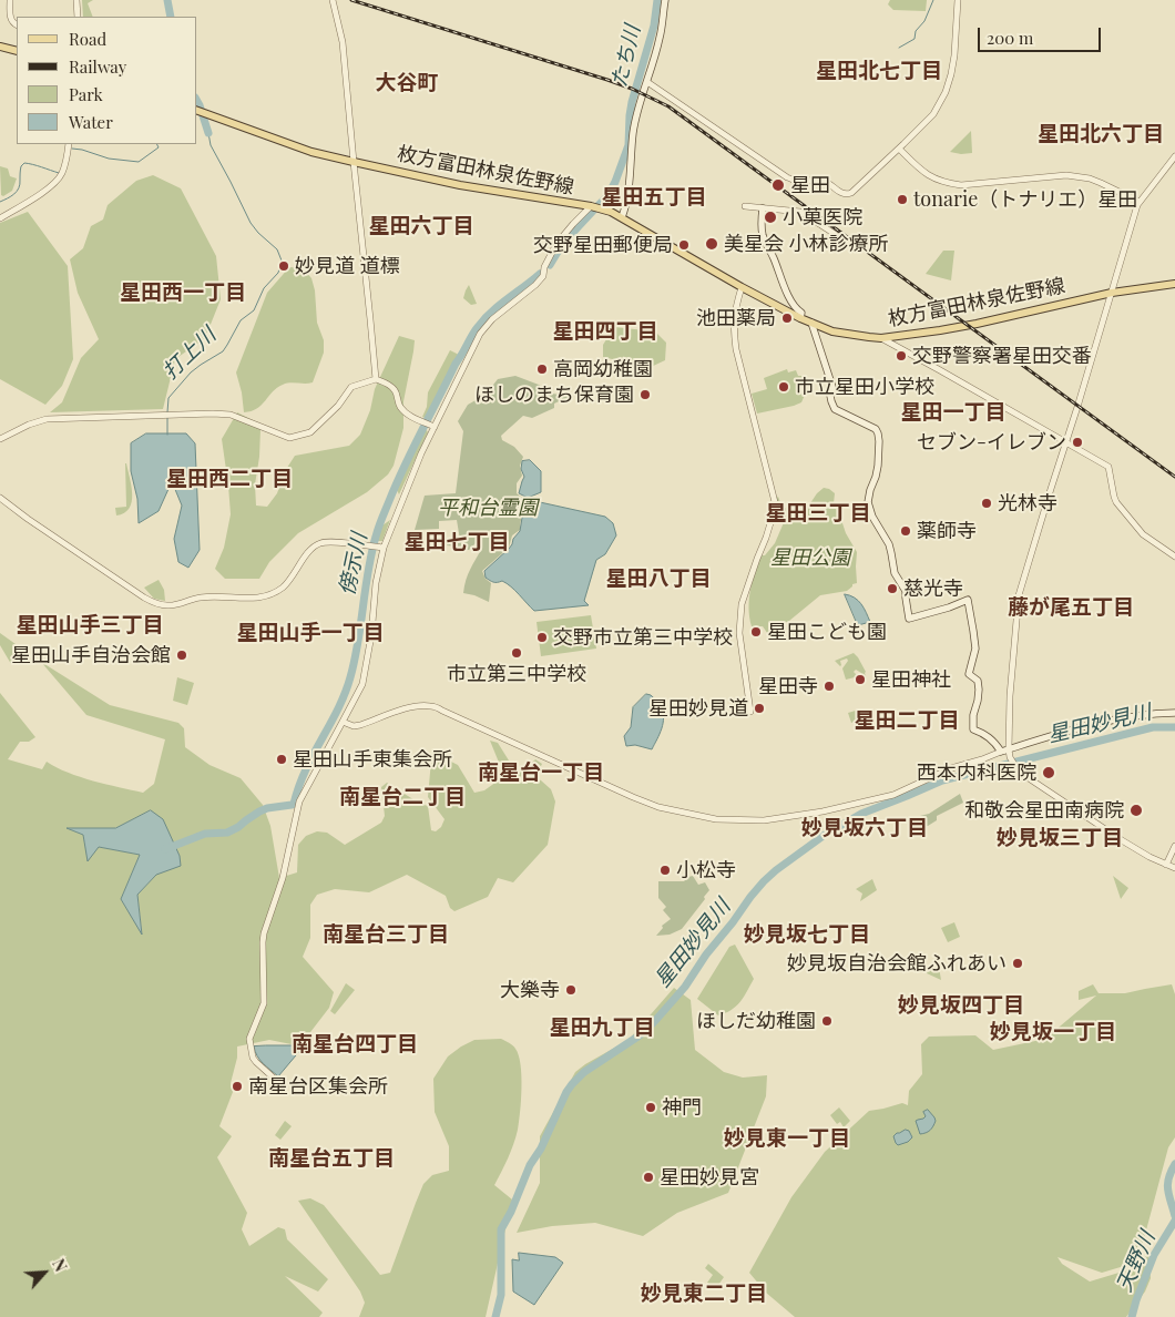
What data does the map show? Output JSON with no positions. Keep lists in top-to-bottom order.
{
  "streets": {
    "main road": ["枚方富田林泉佐野線"]
  },
  "districts": [
    "星田北七丁目",
    "大谷町",
    "星田北六丁目",
    "星田五丁目",
    "星田六丁目",
    "星田西一丁目",
    "星田四丁目",
    "星田一丁目",
    "星田西二丁目",
    "星田三丁目",
    "星田七丁目",
    "星田八丁目",
    "藤が尾五丁目",
    "星田山手三丁目",
    "星田山手一丁目",
    "星田二丁目",
    "南星台一丁目",
    "南星台二丁目",
    "妙見坂六丁目",
    "妙見坂三丁目",
    "南星台三丁目",
    "妙見坂七丁目",
    "妙見坂四丁目",
    "星田九丁目",
    "妙見坂一丁目",
    "南星台四丁目",
    "妙見東一丁目",
    "南星台五丁目",
    "妙見東二丁目"
  ],
  "water": [
    "たち川",
    "打上川",
    "傍示川",
    "星田妙見川",
    "天野川"
  ],
  "parks": ["平和台霊園", "星田公園"],
  "places": [
    "星田",
    "tonarie（トナリエ）星田",
    "小菓医院",
    "美星会 小林診療所",
    "交野星田郵便局",
    "妙見道 道標",
    "池田薬局",
    "交野警察署星田交番",
    "高岡幼稚園",
    "市立星田小学校",
    "ほしのまち保育園",
    "セブン-イレブン",
    "光林寺",
    "薬師寺",
    "慈光寺",
    "星田こども園",
    "交野市立第三中学校",
    "市立第三中学校",
    "星田山手自治会館",
    "星田神社",
    "星田寺",
    "星田妙見道",
    "星田山手東集会所",
    "西本内科医院",
    "和敬会星田南病院",
    "小松寺",
    "妙見坂自治会館ふれあい",
    "大樂寺",
    "ほしだ幼稚園",
    "南星台区集会所",
    "神門",
    "星田妙見宮"
  ],
  "legend": [
    "Road",
    "Railway",
    "Park",
    "Water"
  ],
  "scale_bar": "200 m",
  "north": "top right"
}
